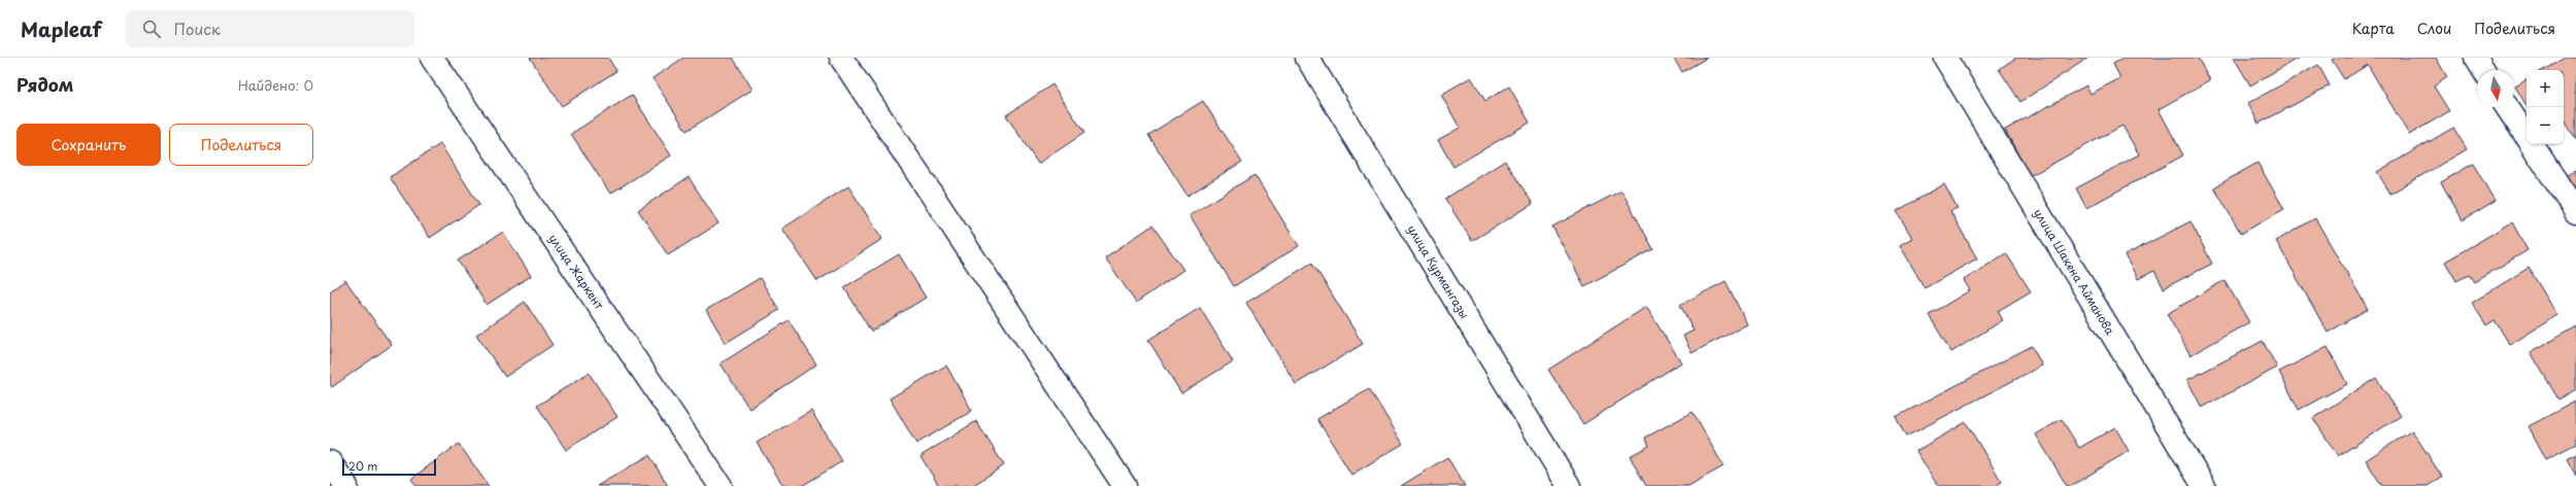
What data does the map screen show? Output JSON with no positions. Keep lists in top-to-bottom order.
{
  "streets": {
    "street": ["улица Жаркент", "улица Курмангазы", "улица Шакена Айманова"]
  },
  "scale_bar": "20 m",
  "north": "bottom",
  "page": {
    "header": "Mapleaf",
    "search": "Поиск",
    "nav": ["Карта", "Слои", "Поделиться"],
    "heading": ["Рядом", "Найдено: 0"],
    "map_buttons": ["+", "−"],
    "buttons": ["Сохранить", "Поделиться"],
    "scale": "20 m"
  }
}
